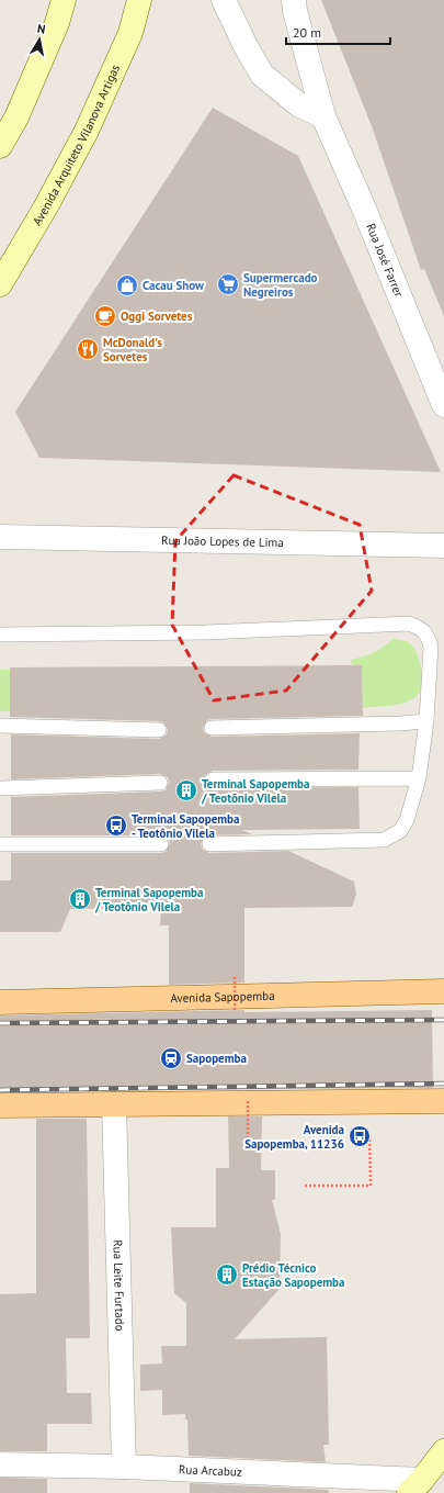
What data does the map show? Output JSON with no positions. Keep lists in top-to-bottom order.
{
  "streets": {
    "main road": ["Avenida Arquiteto Vilanova Artigas", "Avenida Sapopemba"],
    "street": [
      "Rua José Farrer",
      "Rua João Lopes de Lima",
      "Rua Leite Furtado",
      "Rua Arcabuz"
    ]
  },
  "crossings": [
    ["Rua Leite Furtado", "Rua Arcabuz"]
  ],
  "places": {
    "supermarket": ["Supermercado Negreiros"],
    "shop": ["Cacau Show"],
    "cafe": ["Oggi Sorvetes"],
    "restaurant": ["McDonald's Sorvetes"],
    "building": ["Terminal Sapopemba / Teotõnio Vilela", "Terminal Sapopemba / Teotônio Vilela", "Prédio Técnico Estação Sapopemba"],
    "bus stop": ["Terminal Sapopemba - Teotônio Vilela", "Avenida Sapopemba, 11236"],
    "station": ["Sapopemba"]
  },
  "scale_bar": "20 m",
  "north": "top"
}
